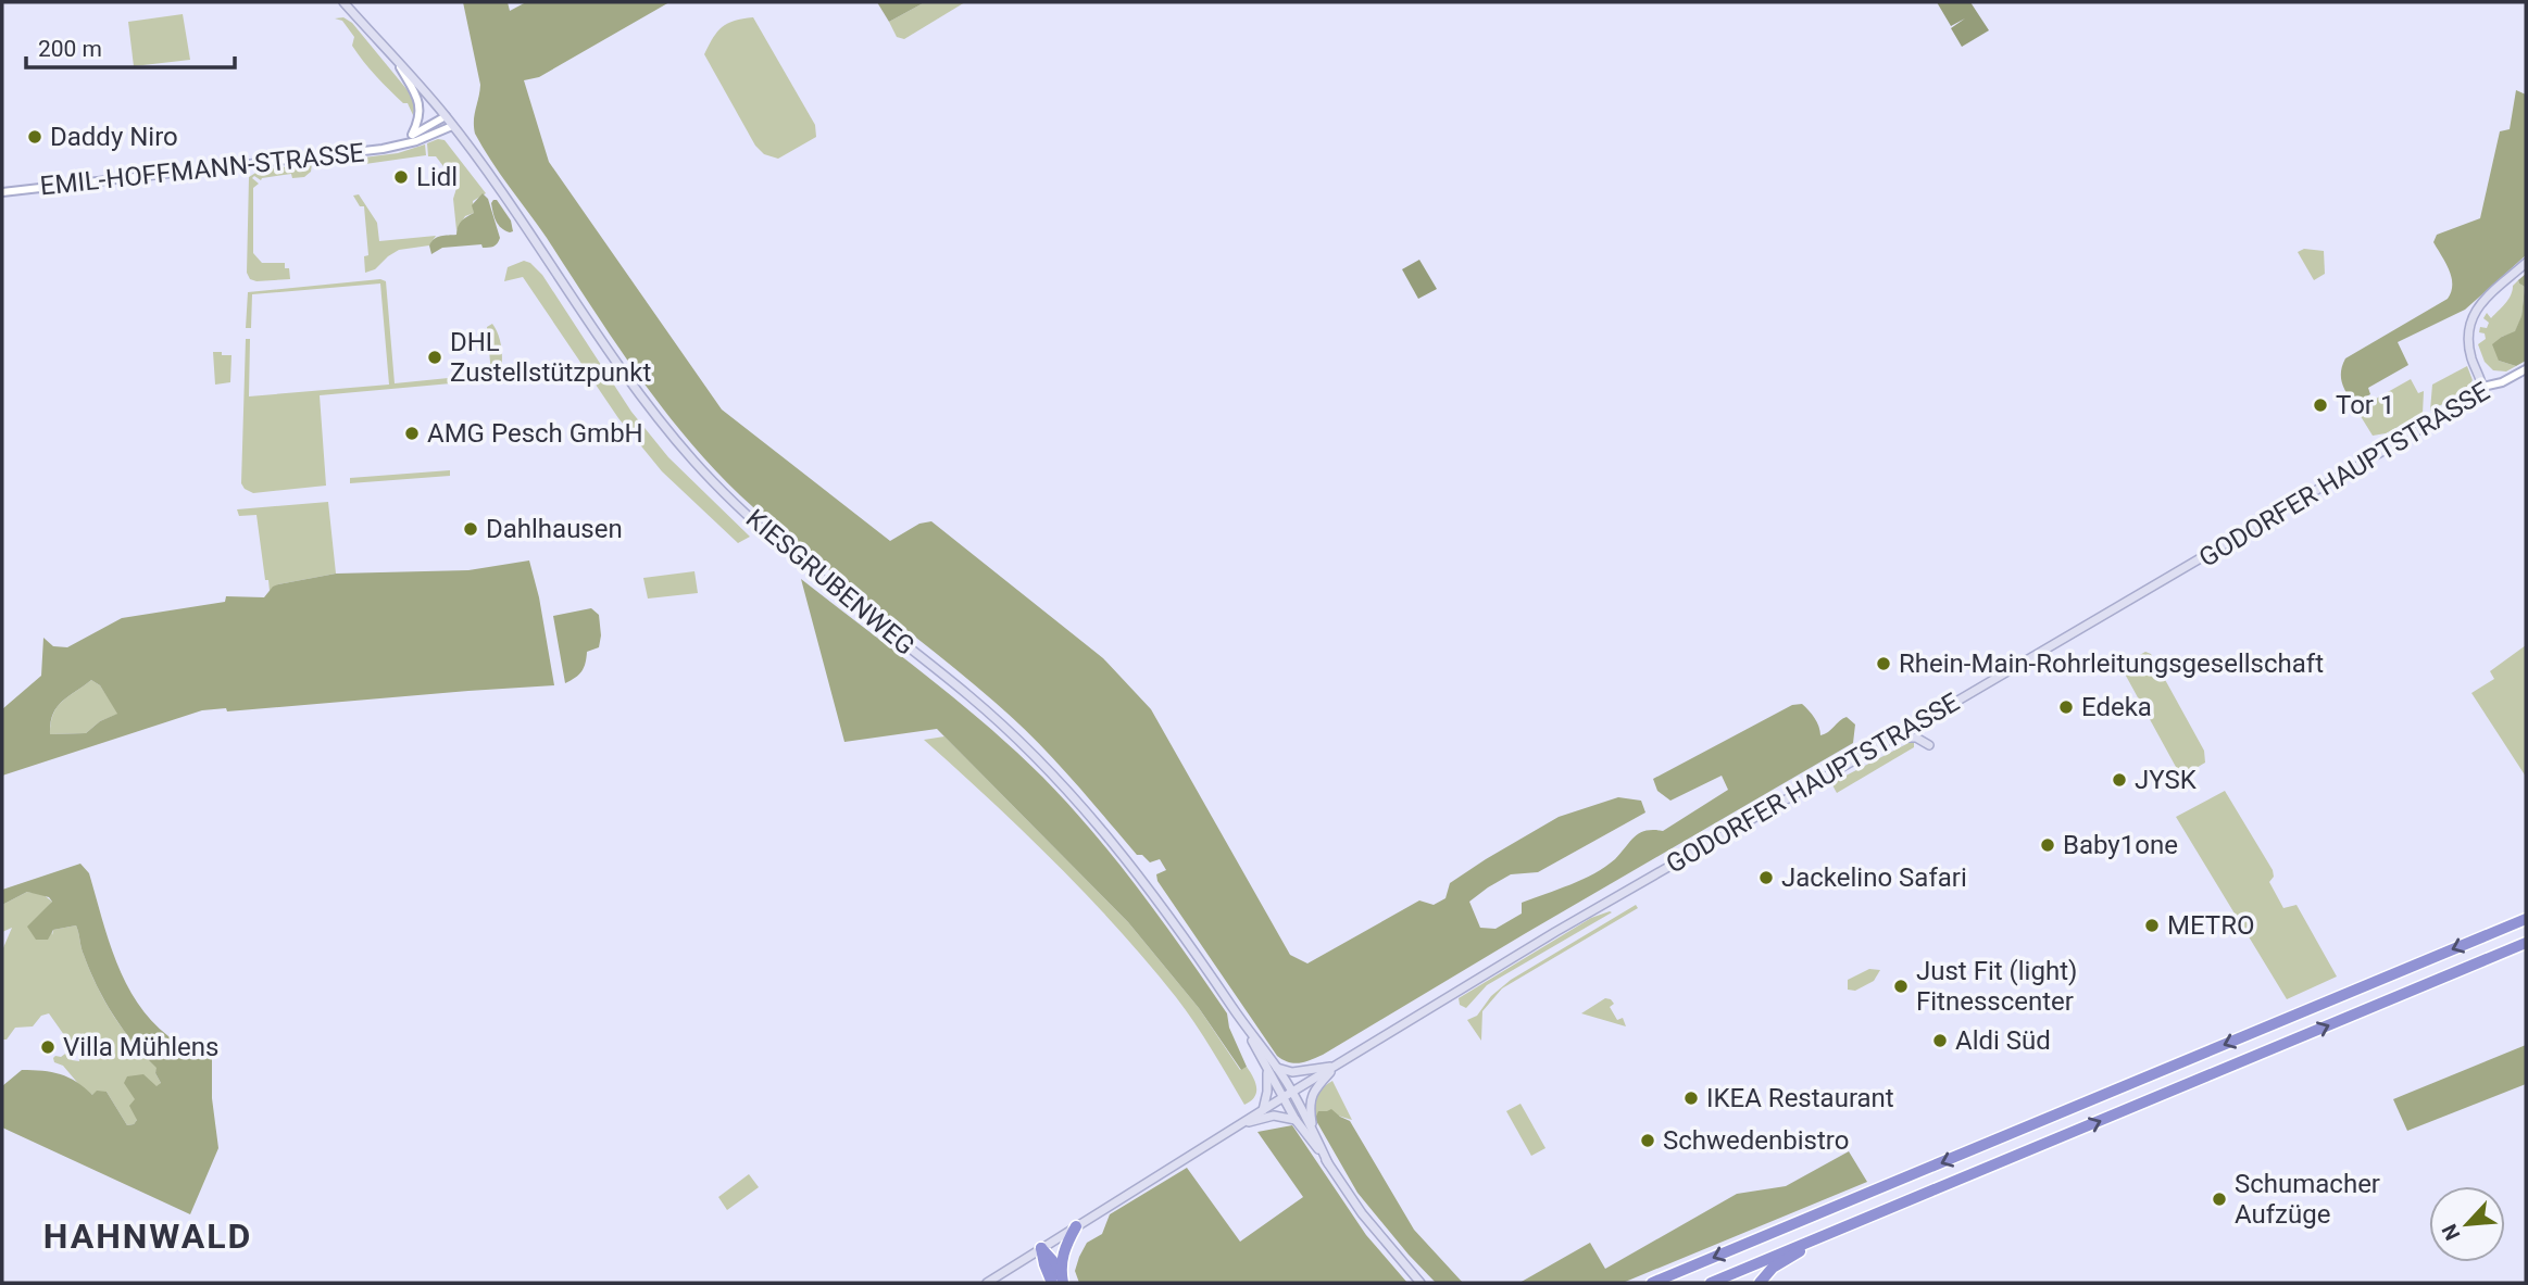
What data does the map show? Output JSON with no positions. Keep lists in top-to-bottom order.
{
  "streets": {
    "main road": ["GODORFER HAUPTSTRASSE", "KIESGRUBENWEG"],
    "street": ["EMIL-HOFFMANN-STRASSE"]
  },
  "crossings": [
    ["EMIL-HOFFMANN-STRASSE", "KIESGRUBENWEG"],
    ["GODORFER HAUPTSTRASSE", "KIESGRUBENWEG"]
  ],
  "districts": ["HAHNWALD"],
  "places": [
    "Daddy Niro",
    "Lidl",
    "DHL Zustellstützpunkt",
    "Tor 1",
    "AMG Pesch GmbH",
    "Dahlhausen",
    "Rhein-Main-Rohrleitungsgesellschaft",
    "Edeka",
    "JYSK",
    "Baby1one",
    "Jackelino Safari",
    "METRO",
    "Just Fit (light) Fitnesscenter",
    "Aldi Süd",
    "Villa Mühlens",
    "IKEA Restaurant",
    "Schwedenbistro",
    "Schumacher Aufzüge"
  ],
  "scale_bar": "200 m",
  "north": "bottom left"
}
